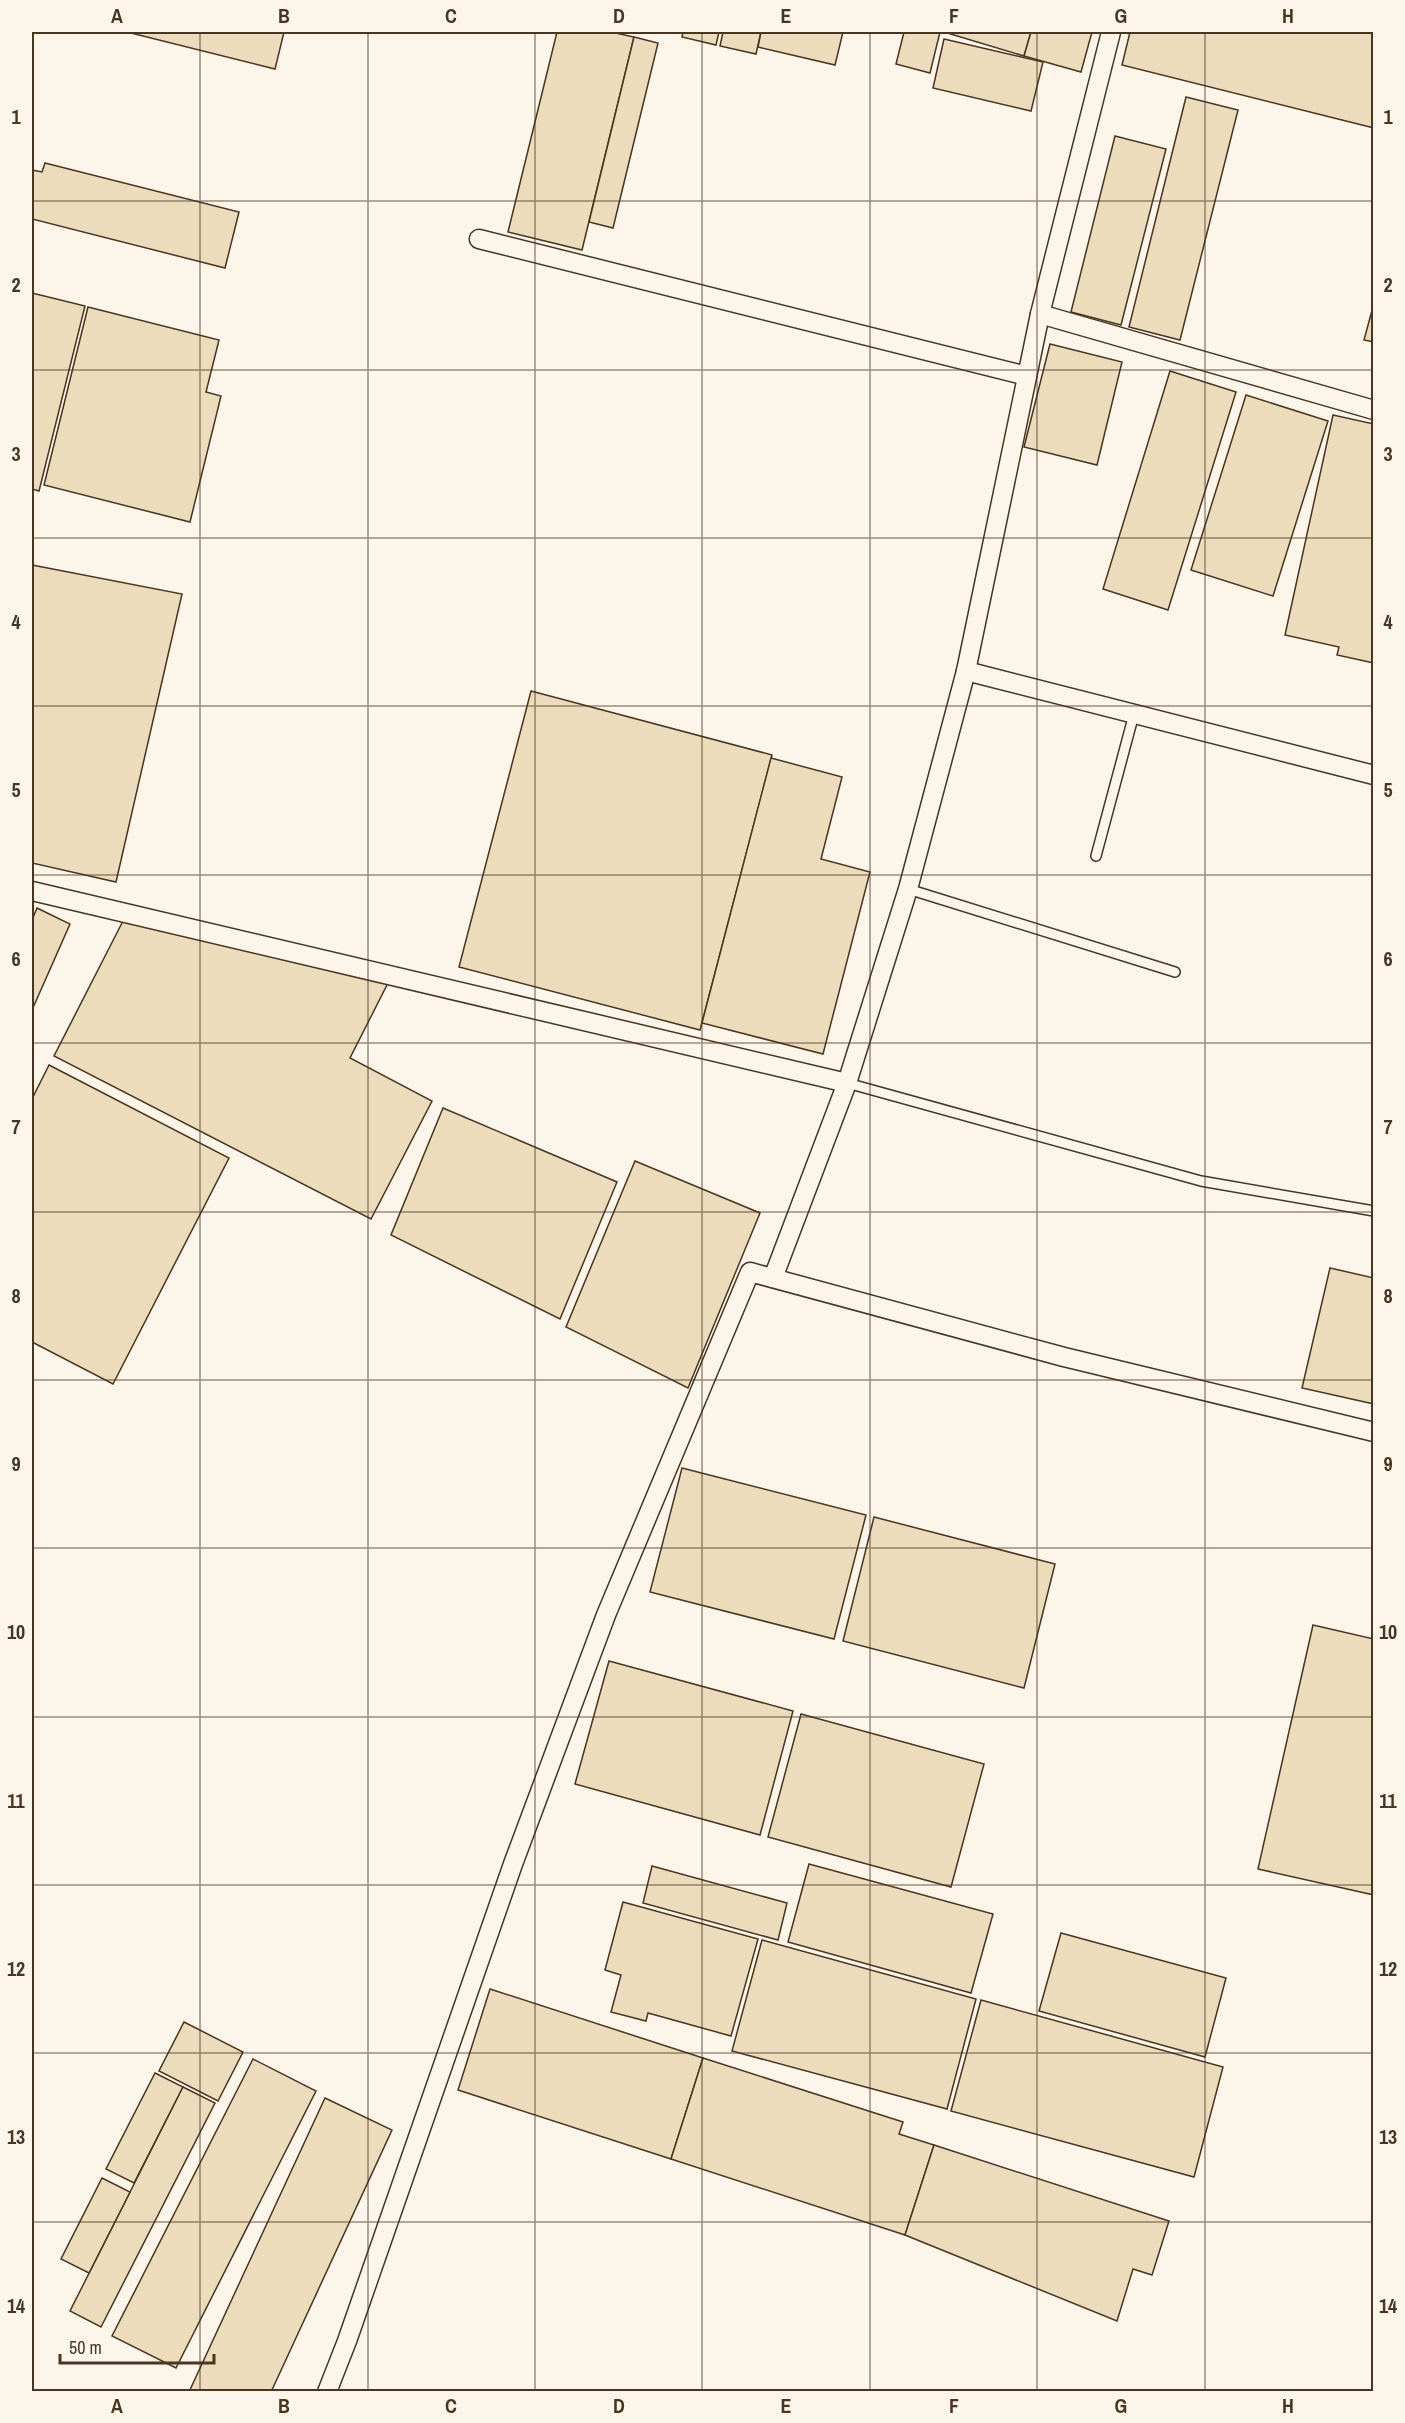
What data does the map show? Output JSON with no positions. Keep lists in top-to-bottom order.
{
  "scale_bar": "50 m",
  "grid": {
    "columns": [
      "A",
      "B",
      "C",
      "D",
      "E",
      "F",
      "G",
      "H"
    ],
    "rows": [
      "1",
      "2",
      "3",
      "4",
      "5",
      "6",
      "7",
      "8",
      "9",
      "10",
      "11",
      "12",
      "13",
      "14"
    ]
  }
}
